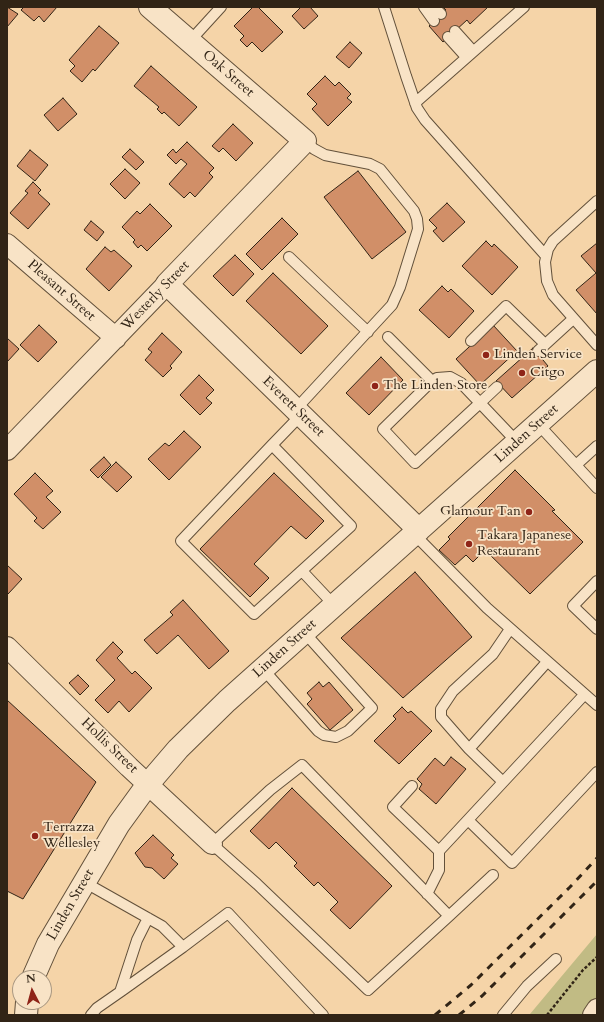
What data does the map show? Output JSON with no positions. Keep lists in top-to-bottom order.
{
  "streets": {
    "street": [
      "Oak Street",
      "Pleasant Street",
      "Westerly Street",
      "Everett Street",
      "Linden Street",
      "Hollis Street"
    ]
  },
  "crossings": [
    ["Oak Street", "Westerly Street"],
    ["Pleasant Street", "Westerly Street"],
    ["Westerly Street", "Everett Street"],
    ["Everett Street", "Linden Street"],
    ["Linden Street", "Hollis Street"]
  ],
  "places": [
    "Linden Service",
    "Citgo",
    "The Linden Store",
    "Glamour Tan",
    "Takara Japanese Restaurant",
    "Terrazza Wellesley"
  ],
  "north": "top"
}
